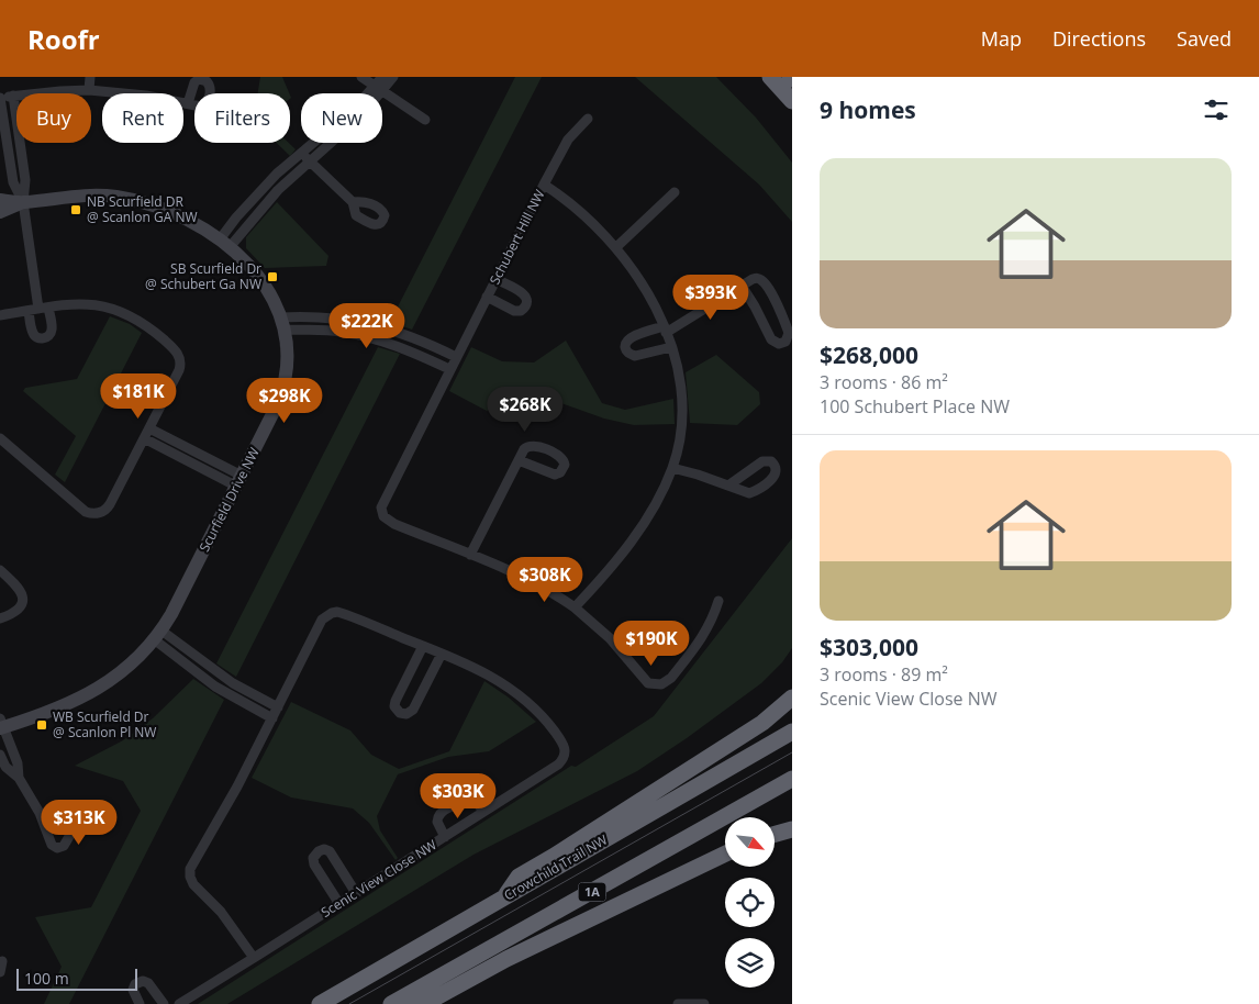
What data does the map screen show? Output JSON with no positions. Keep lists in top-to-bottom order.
{
  "streets": {
    "highway": ["Crowchild Trail NW", "1A"],
    "street": ["Schubert Hill NW", "Scurfield Drive NW", "Scenic View Close NW"]
  },
  "places": {
    "transit": ["NB Scurfield DR @ Scanlon GA NW", "SB Scurfield Dr @ Schubert Ga NW", "WB Scurfield Dr @ Scanlon Pl NW"]
  },
  "scale_bar": "100 m",
  "north": "bottom right",
  "page": {
    "header": "Roofr",
    "nav": ["Map", "Directions", "Saved"],
    "heading": "9 homes",
    "chip": [
      "Buy",
      "Rent",
      "Filters",
      "New"
    ],
    "list": [
      {
        "name": "$268,000",
        "note": "3 rooms · 86 m² · 100 Schubert Place NW"
      },
      {
        "name": "$303,000",
        "note": "3 rooms · 89 m² · Scenic View Close NW"
      }
    ],
    "price": [
      "$393K",
      "$222K",
      "$181K",
      "$298K",
      "$268K",
      "$308K",
      "$190K",
      "$303K",
      "$313K"
    ],
    "scale": "100 m"
  }
}
